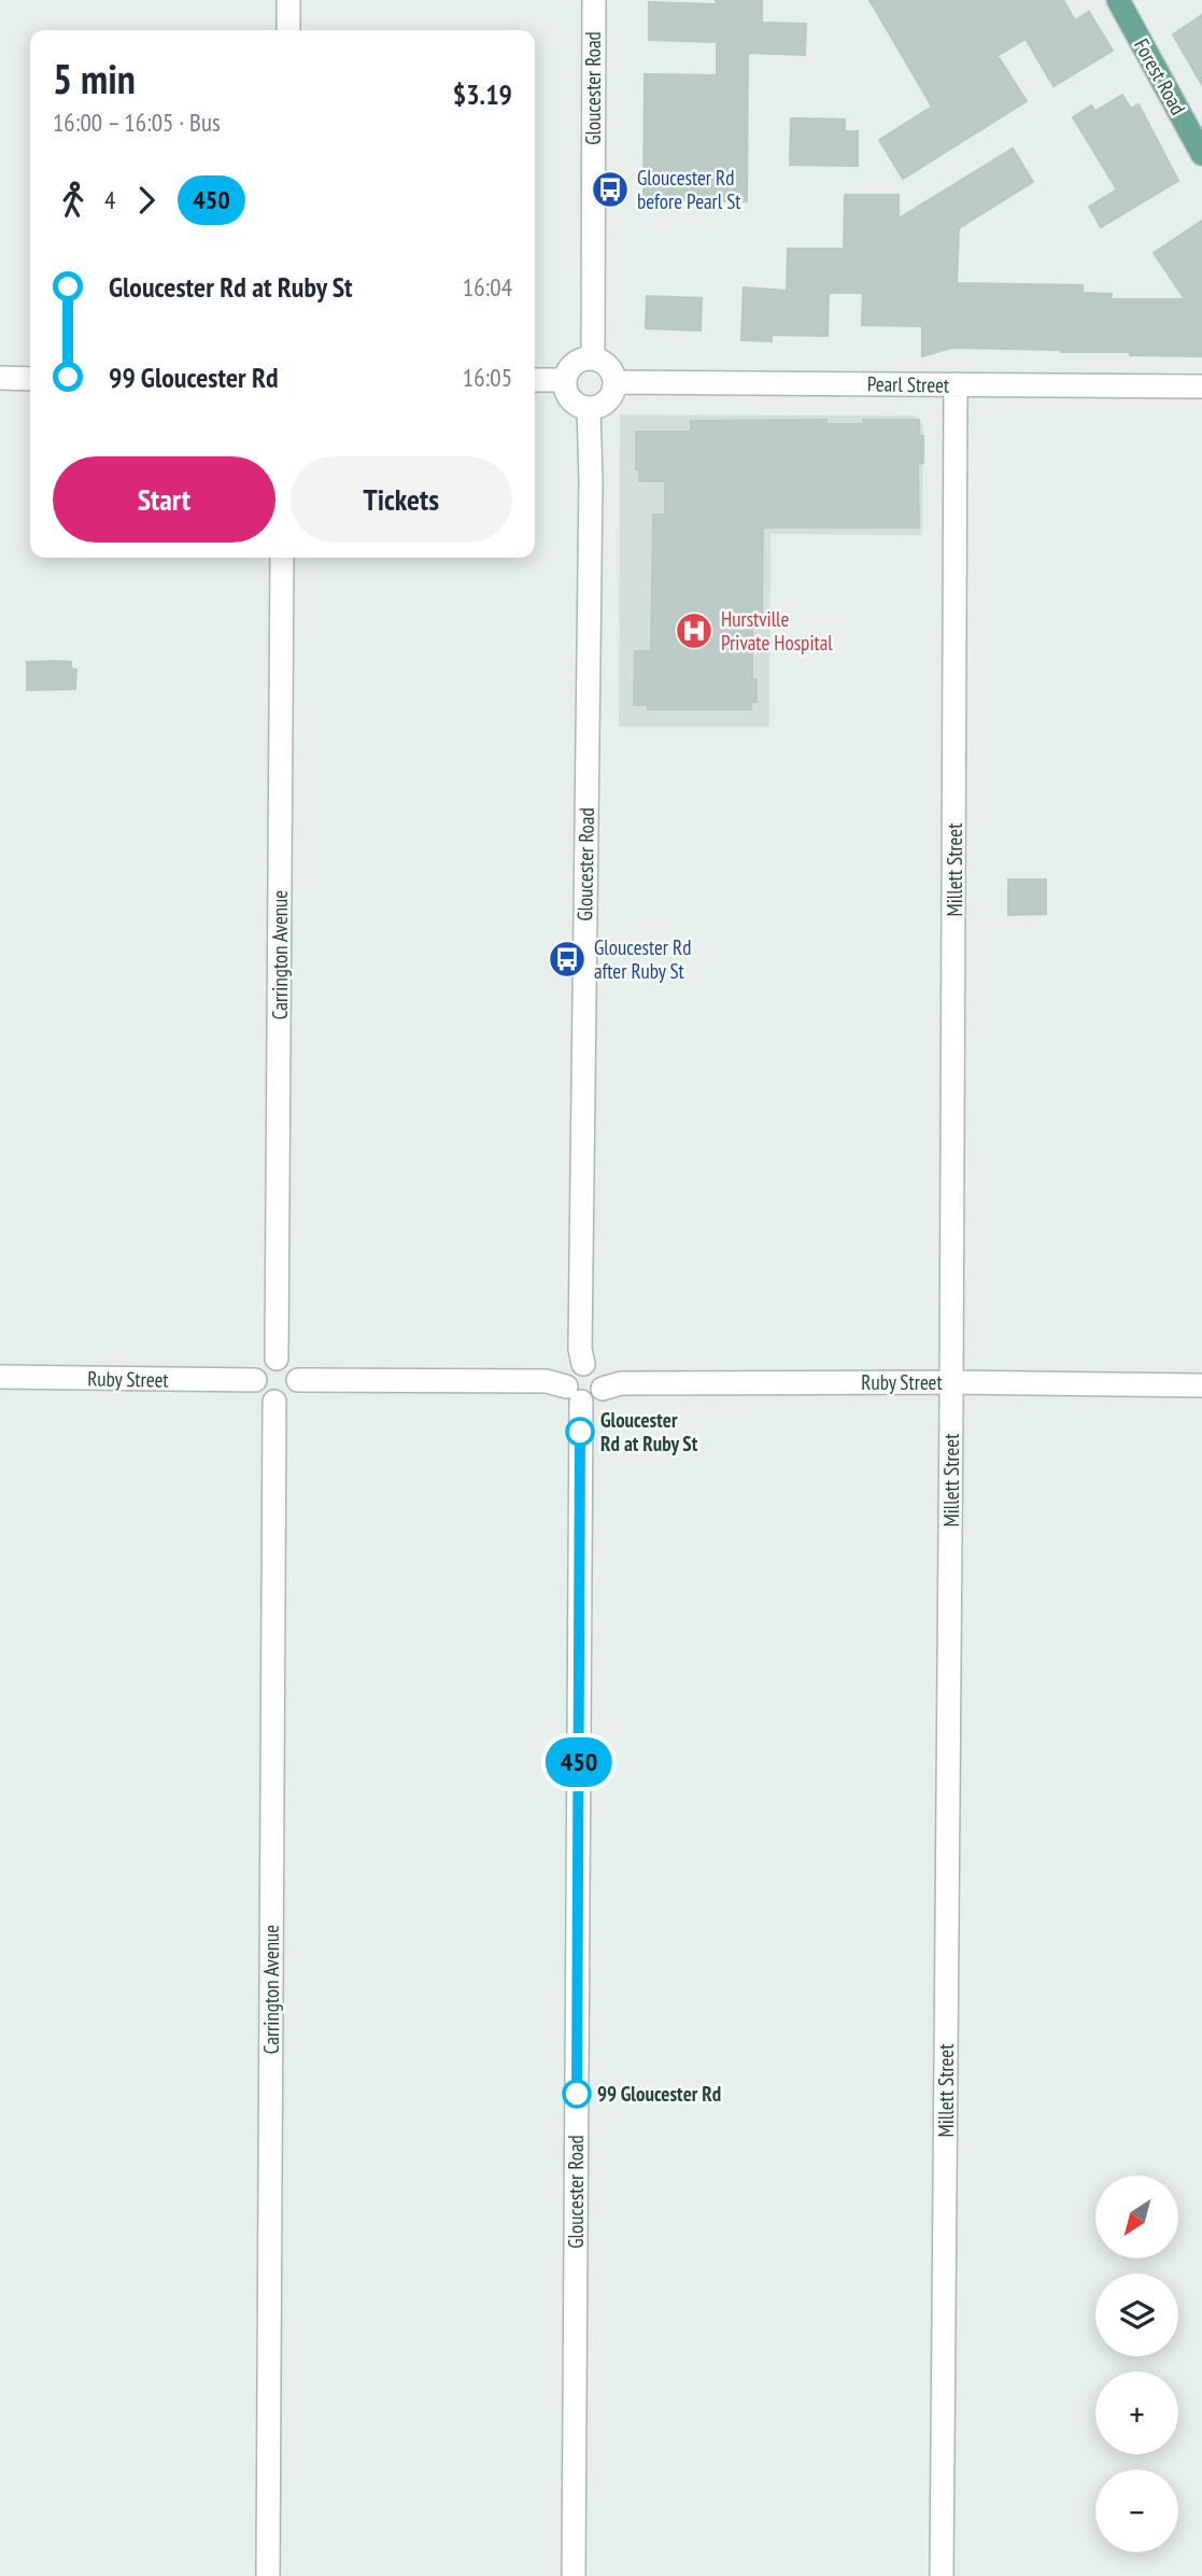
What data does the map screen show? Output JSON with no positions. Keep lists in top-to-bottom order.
{
  "streets": {
    "main road": ["Forest Road"],
    "street": [
      "Gloucester Road",
      "Pearl Street",
      "Millett Street",
      "Carrington Avenue",
      "Ruby Street"
    ]
  },
  "crossings": [
    ["Gloucester Road", "Pearl Street"],
    ["Gloucester Road", "Ruby Street"],
    ["Pearl Street", "Millett Street"],
    ["Millett Street", "Ruby Street"],
    ["Carrington Avenue", "Ruby Street"]
  ],
  "places": {
    "bus stop": ["Gloucester Rd before Pearl St", "Gloucester Rd after Ruby St"],
    "hospital": ["Hurstville Private Hospital"],
    "other": ["Gloucester Rd at Ruby St", "99 Gloucester Rd"]
  },
  "lines": ["bus line 450"],
  "north": "bottom left",
  "page": {
    "on_map": "450",
    "heading": ["5 min", "16:00 – 16:05 · Bus", "$3.19"],
    "legs": ["4", "450"],
    "list": [
      {
        "name": "Gloucester Rd at Ruby St",
        "value": "16:04"
      },
      {
        "name": "99 Gloucester Rd",
        "value": "16:05"
      }
    ],
    "buttons": ["Start", "Tickets"],
    "map_buttons": ["+", "−"]
  }
}
